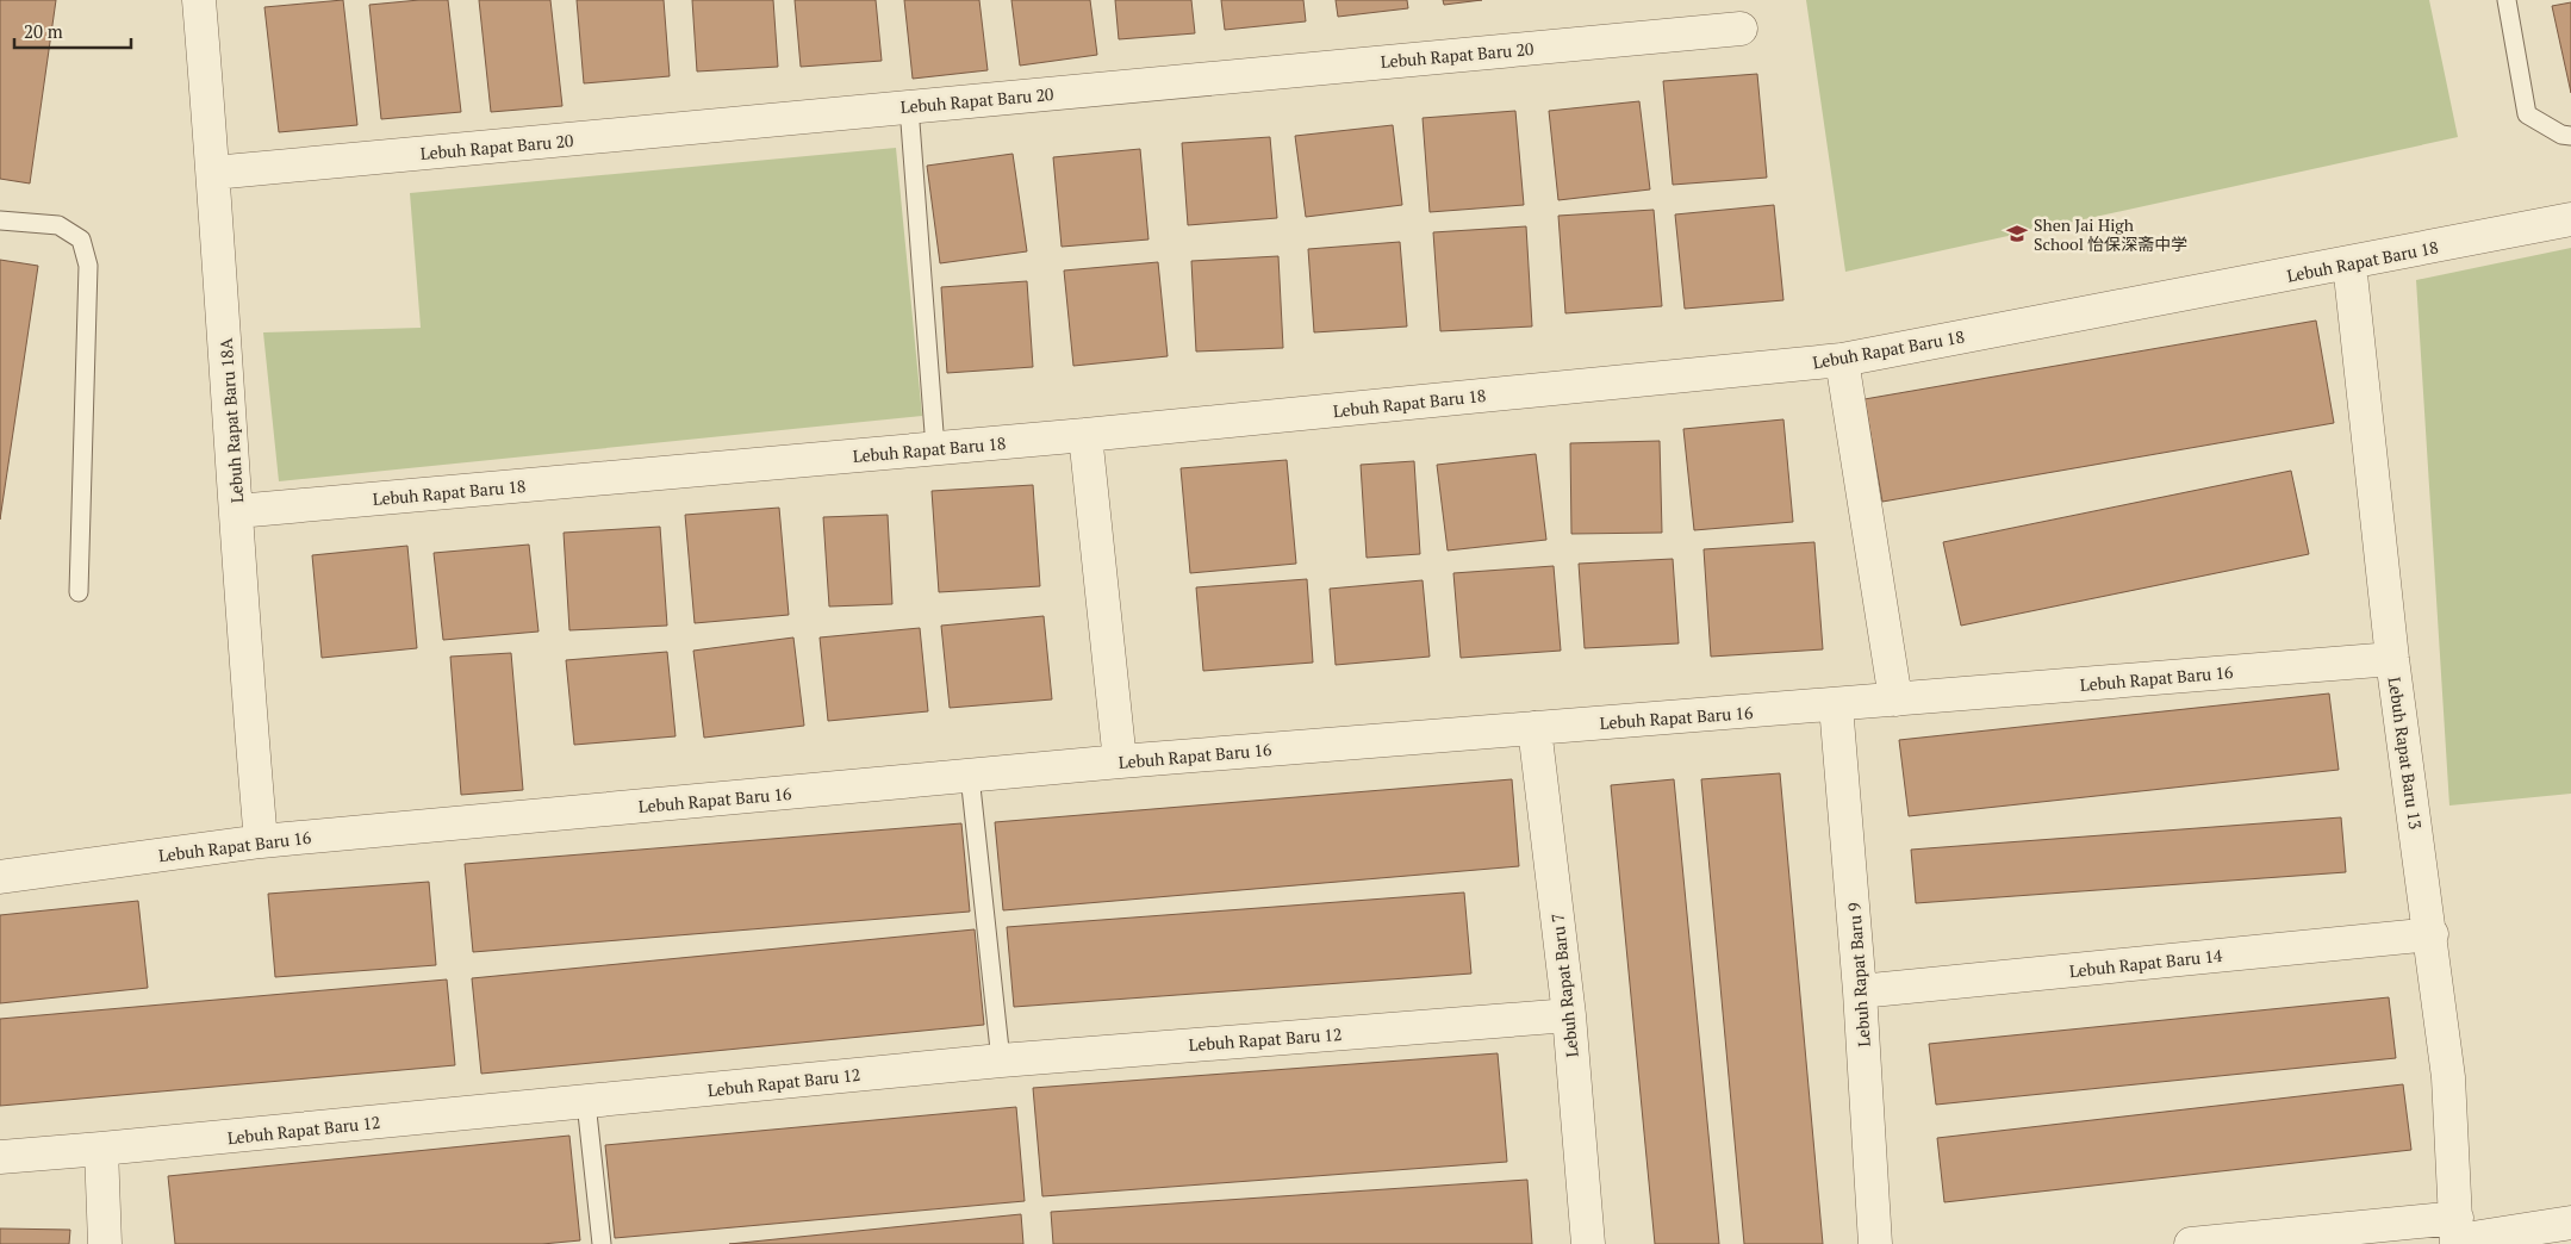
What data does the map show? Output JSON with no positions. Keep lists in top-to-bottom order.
{
  "streets": {
    "street": [
      "Lebuh Rapat Baru 20",
      "Lebuh Rapat Baru 18",
      "Lebuh Rapat Baru 18A",
      "Lebuh Rapat Baru 16",
      "Lebuh Rapat Baru 13",
      "Lebuh Rapat Baru 14",
      "Lebuh Rapat Baru 9",
      "Lebuh Rapat Baru 7",
      "Lebuh Rapat Baru 12"
    ]
  },
  "crossings": [
    ["Lebuh Rapat Baru 20", "Lebuh Rapat Baru 18A"],
    ["Lebuh Rapat Baru 18", "Lebuh Rapat Baru 18A"],
    ["Lebuh Rapat Baru 18", "Lebuh Rapat Baru 13"],
    ["Lebuh Rapat Baru 18A", "Lebuh Rapat Baru 16"],
    ["Lebuh Rapat Baru 16", "Lebuh Rapat Baru 13"],
    ["Lebuh Rapat Baru 16", "Lebuh Rapat Baru 9"],
    ["Lebuh Rapat Baru 16", "Lebuh Rapat Baru 7"],
    ["Lebuh Rapat Baru 13", "Lebuh Rapat Baru 14"],
    ["Lebuh Rapat Baru 14", "Lebuh Rapat Baru 9"],
    ["Lebuh Rapat Baru 7", "Lebuh Rapat Baru 12"]
  ],
  "places": {
    "school or university": ["Shen Jai High School 怡保深斋中学"]
  },
  "scale_bar": "20 m"
}
